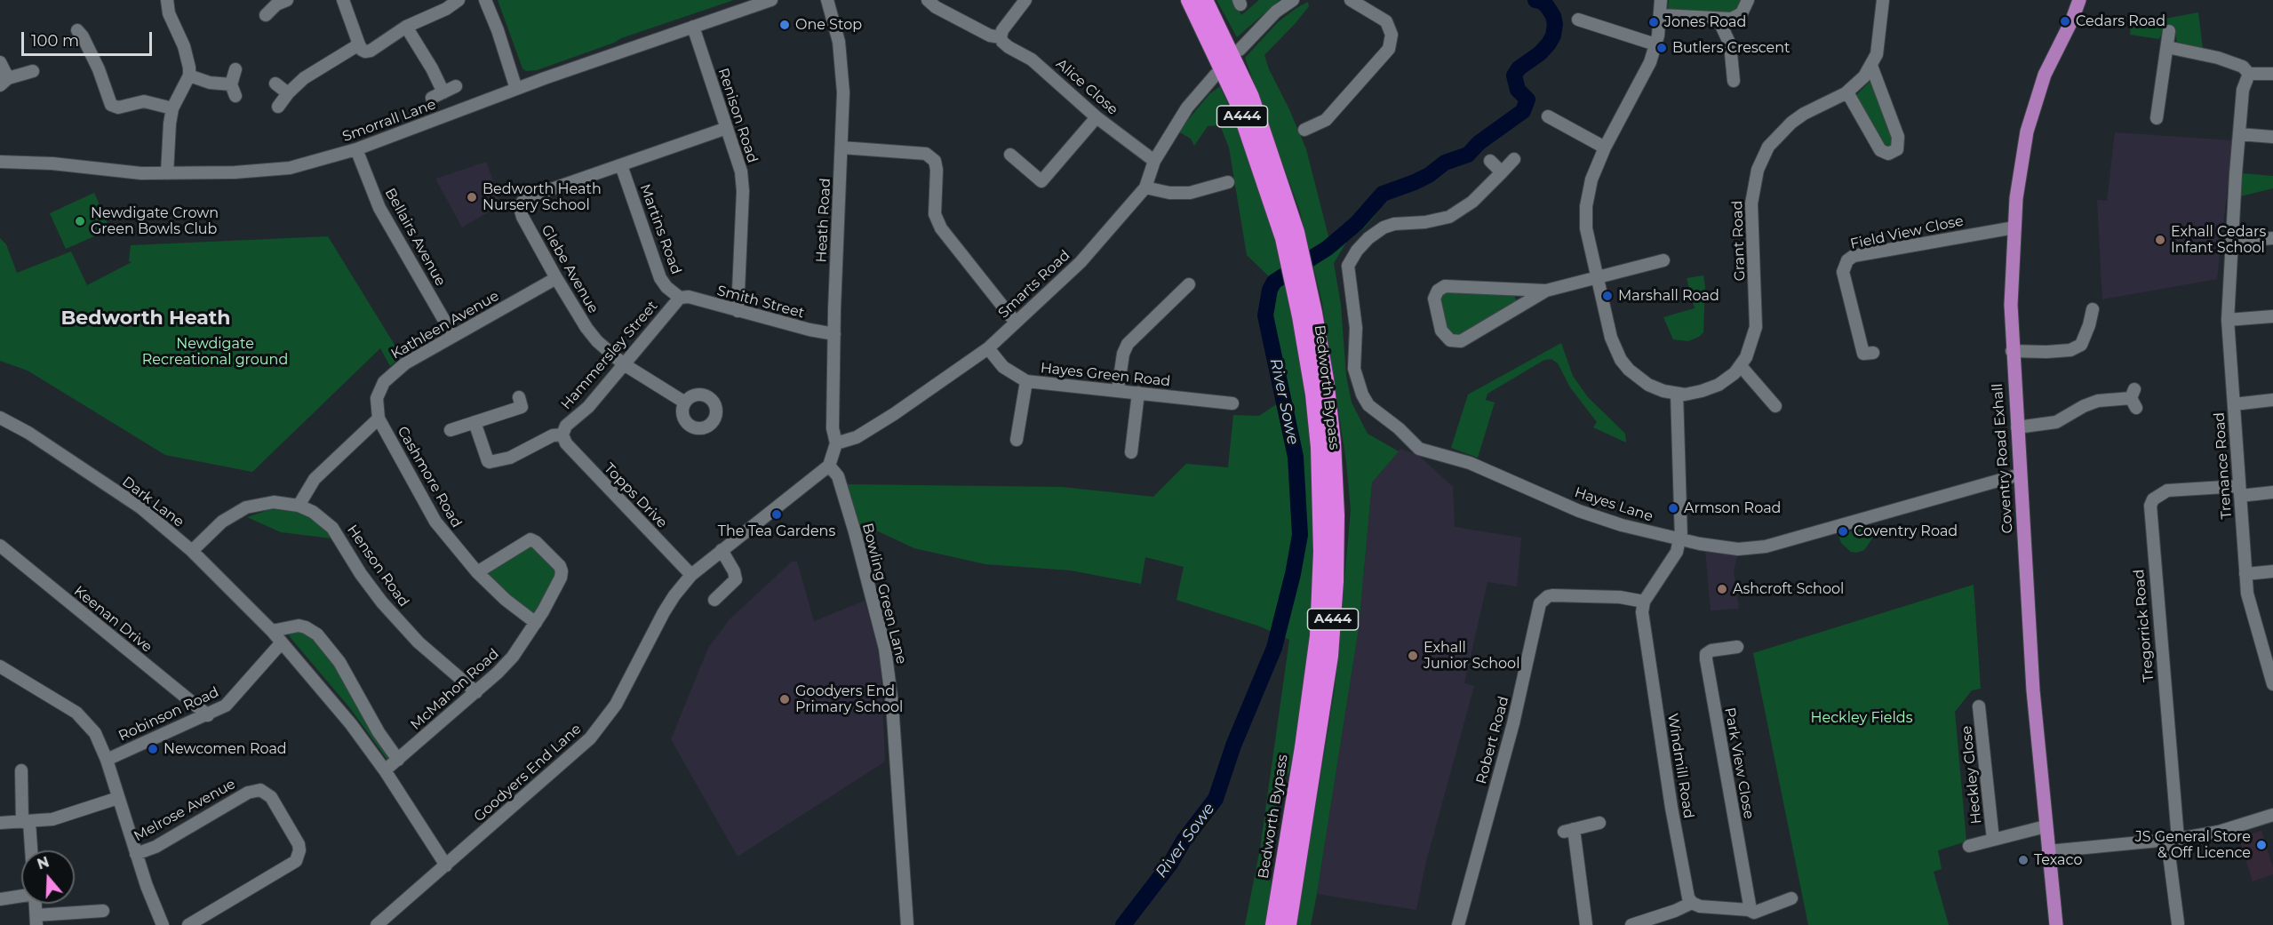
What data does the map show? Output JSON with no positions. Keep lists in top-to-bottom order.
{
  "streets": {
    "highway": ["A444", "Bedworth Bypass"],
    "main road": ["Coventry Road Exhall"],
    "street": [
      "Alice Close",
      "Renison Road",
      "Smorrall Lane",
      "Heath Road",
      "Martins Road",
      "Field View Close",
      "Bellairs Avenue",
      "Grant Road",
      "Glebe Avenue",
      "Smarts Road",
      "Smith Street",
      "Kathleen Avenue",
      "Hammersley Street",
      "Hayes Green Road",
      "Trenance Road",
      "Cashmore Road",
      "Topps Drive",
      "Dark Lane",
      "Hayes Lane",
      "Henson Road",
      "Bowling Green Lane",
      "Keenan Drive",
      "Tregorrick Road",
      "McMahon Road",
      "Robinson Road",
      "Robert Road",
      "Park View Close",
      "Windmill Road",
      "Goodyers End Lane",
      "Heckley Close",
      "Melrose Avenue"
    ]
  },
  "crossings": [
    ["Alice Close", "Smarts Road"],
    ["Renison Road", "Smorrall Lane"],
    ["Renison Road", "Glebe Avenue"],
    ["Renison Road", "Smith Street"],
    ["Smorrall Lane", "Bellairs Avenue"],
    ["Heath Road", "Smarts Road"],
    ["Heath Road", "Smith Street"],
    ["Martins Road", "Glebe Avenue"],
    ["Martins Road", "Smith Street"],
    ["Martins Road", "Hammersley Street"],
    ["Field View Close", "Coventry Road Exhall"],
    ["Bellairs Avenue", "Kathleen Avenue"],
    ["Glebe Avenue", "Kathleen Avenue"],
    ["Glebe Avenue", "Hammersley Street"],
    ["Smarts Road", "Hayes Green Road"],
    ["Smith Street", "Hammersley Street"],
    ["Kathleen Avenue", "Cashmore Road"],
    ["Hammersley Street", "Topps Drive"],
    ["Coventry Road Exhall", "Hayes Lane"],
    ["Trenance Road", "Tregorrick Road"],
    ["Cashmore Road", "McMahon Road"],
    ["Topps Drive", "Goodyers End Lane"],
    ["Dark Lane", "McMahon Road"],
    ["Dark Lane", "Robinson Road"],
    ["Dark Lane", "Goodyers End Lane"],
    ["Henson Road", "McMahon Road"],
    ["Bowling Green Lane", "Goodyers End Lane"],
    ["Keenan Drive", "Robinson Road"],
    ["Robert Road", "Windmill Road"]
  ],
  "districts": ["Bedworth Heath"],
  "water": ["River Sowe"],
  "parks": ["Newdigate Recreational ground", "Heckley Fields"],
  "places": [
    "Cedars Road",
    "Jones Road",
    "One Stop",
    "Butlers Crescent",
    "Bedworth Heath Nursery School",
    "Newdigate Crown Green Bowls Club",
    "Exhall Cedars Infant School",
    "Marshall Road",
    "Armson Road",
    "The Tea Gardens",
    "Coventry Road",
    "Ashcroft School",
    "Exhall Junior School",
    "Goodyers End Primary School",
    "Newcomen Road",
    "JS General Store & Off Licence",
    "Texaco"
  ],
  "scale_bar": "100 m",
  "north": "top"
}
